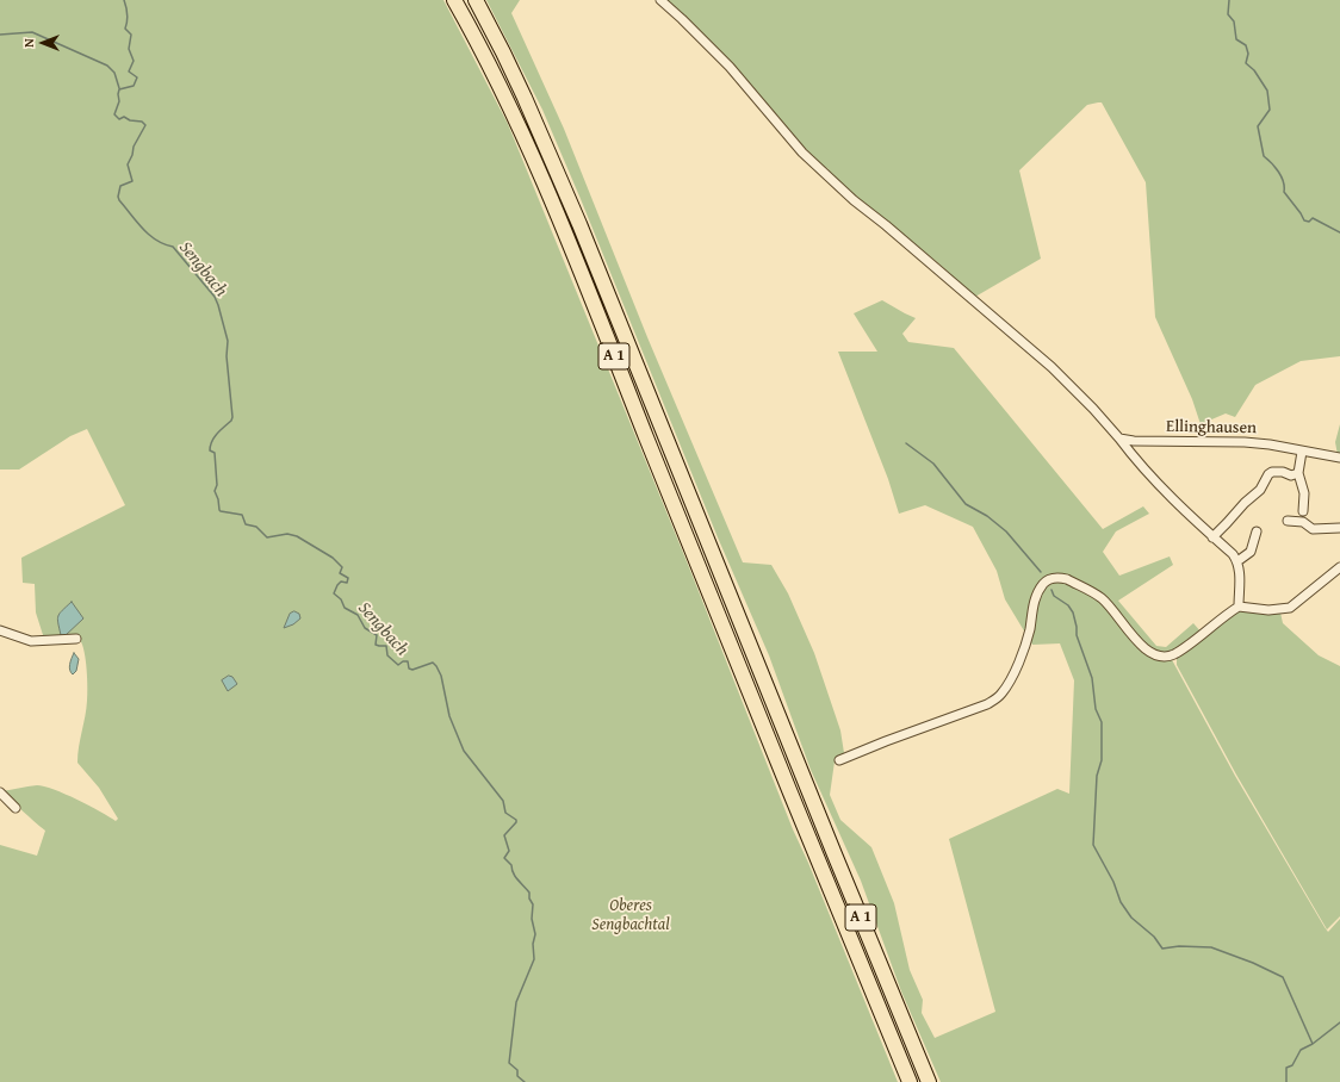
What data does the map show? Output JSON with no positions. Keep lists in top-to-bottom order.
{
  "streets": {
    "highway": ["A 1"],
    "street": ["Ellinghausen"]
  },
  "water": ["Sengbach"],
  "parks": ["Oberes Sengbachtal"],
  "north": "left"
}
